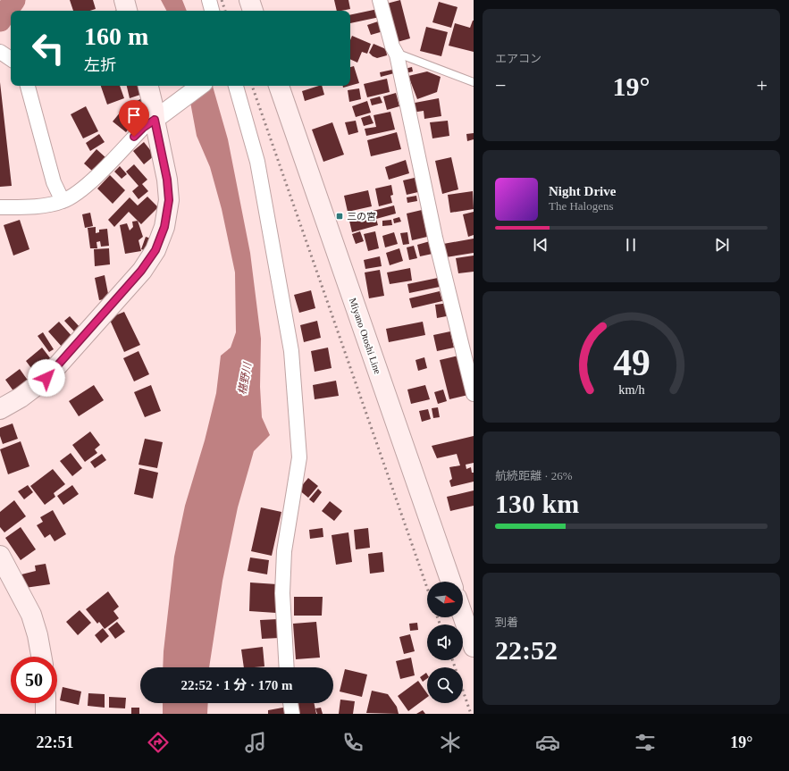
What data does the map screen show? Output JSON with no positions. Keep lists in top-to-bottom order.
{
  "streets": {
    "main road": ["Miyano Otoshi Line"]
  },
  "water": ["椹野川"],
  "places": {
    "transit": ["三の宮"]
  },
  "north": "right",
  "page": {
    "tile": [
      "エアコン",
      ["航続距離 · 26%", "130 km"],
      ["到着", "22:52"]
    ],
    "turn": ["160 m", "左折"],
    "heat": ["−", "19°", "+"],
    "song": ["Night Drive", "The Halogens"],
    "limit": "50",
    "trip": "22:52 · 1 分 · 170 m",
    "tabs": ["22:51", "19°"],
    "gauge": ["49", "km/h"]
  }
}
